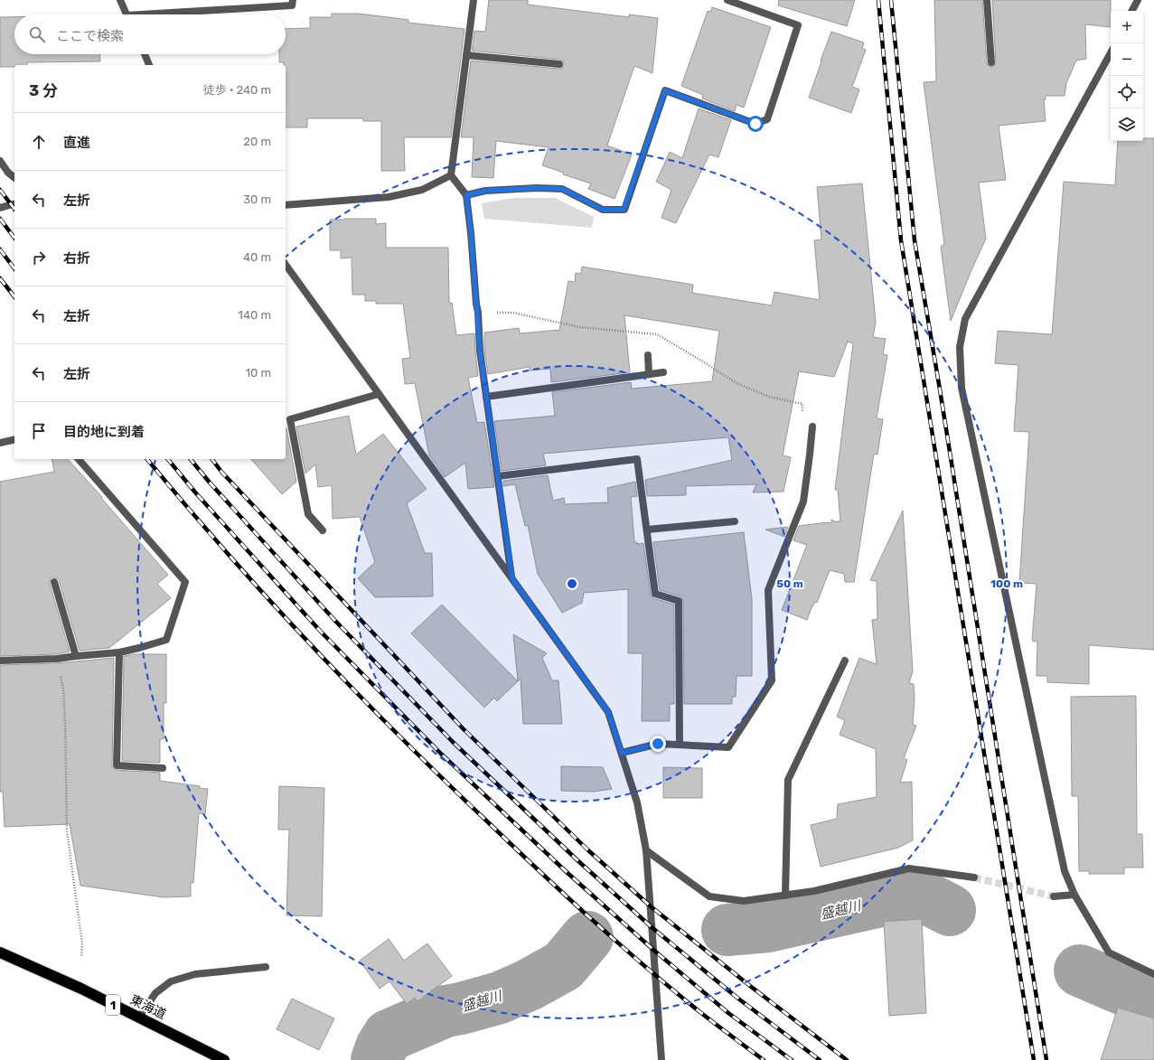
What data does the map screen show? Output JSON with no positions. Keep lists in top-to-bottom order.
{
  "streets": {
    "highway": ["1", "東海道"]
  },
  "water": ["盛越川"],
  "page": {
    "map_buttons": ["+", "−"],
    "search": "ここで検索",
    "heading": ["3 分", "徒歩 · 240 m"],
    "list": [
      ["直進", "20 m"],
      ["左折", "30 m"],
      ["右折", "40 m"],
      ["左折", "140 m"],
      ["左折", "10 m"],
      "目的地に到着"
    ]
  },
  "rings": ["50 m", "100 m"]
}
